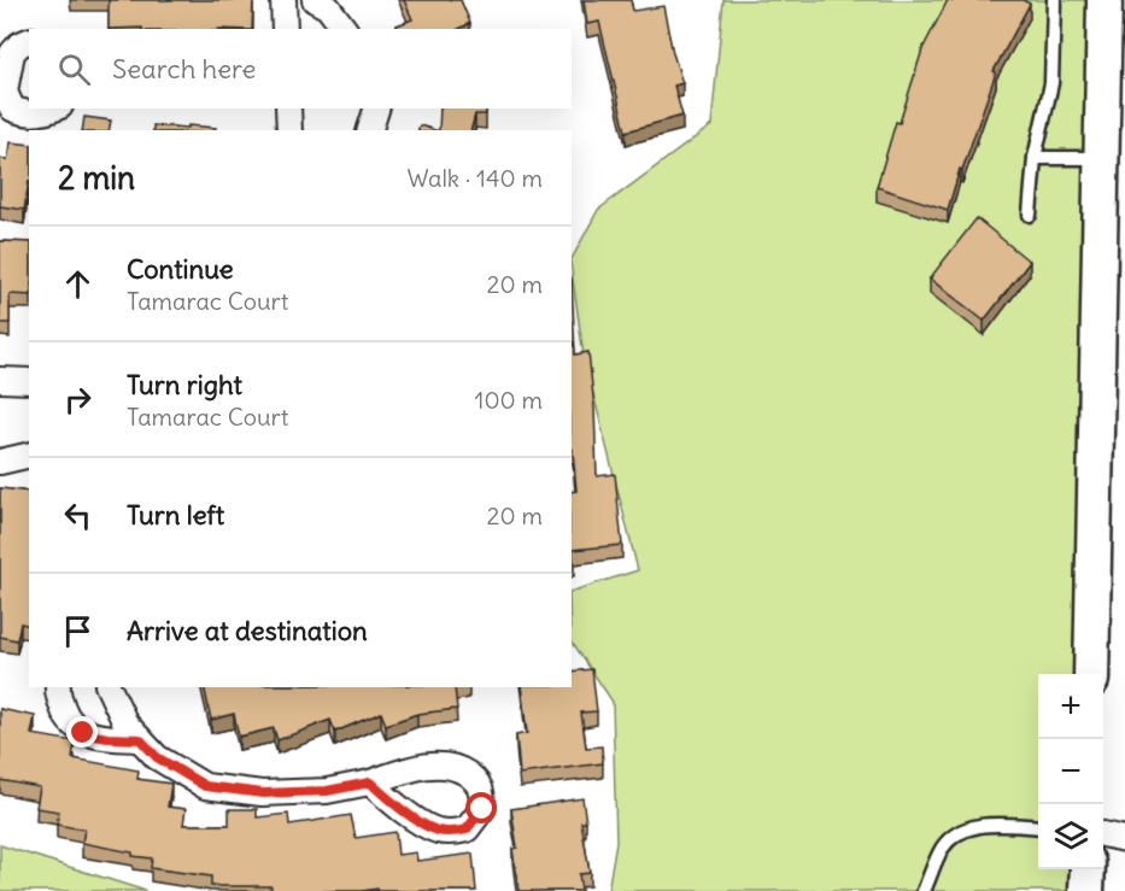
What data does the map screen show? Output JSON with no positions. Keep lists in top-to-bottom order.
{
  "page": {
    "search": "Search here",
    "heading": ["2 min", "Walk · 140 m"],
    "list": [
      ["Continue", "Tamarac Court", "20 m"],
      ["Turn right", "Tamarac Court", "100 m"],
      ["Turn left", "20 m"],
      "Arrive at destination"
    ],
    "map_buttons": ["+", "−"]
  }
}
